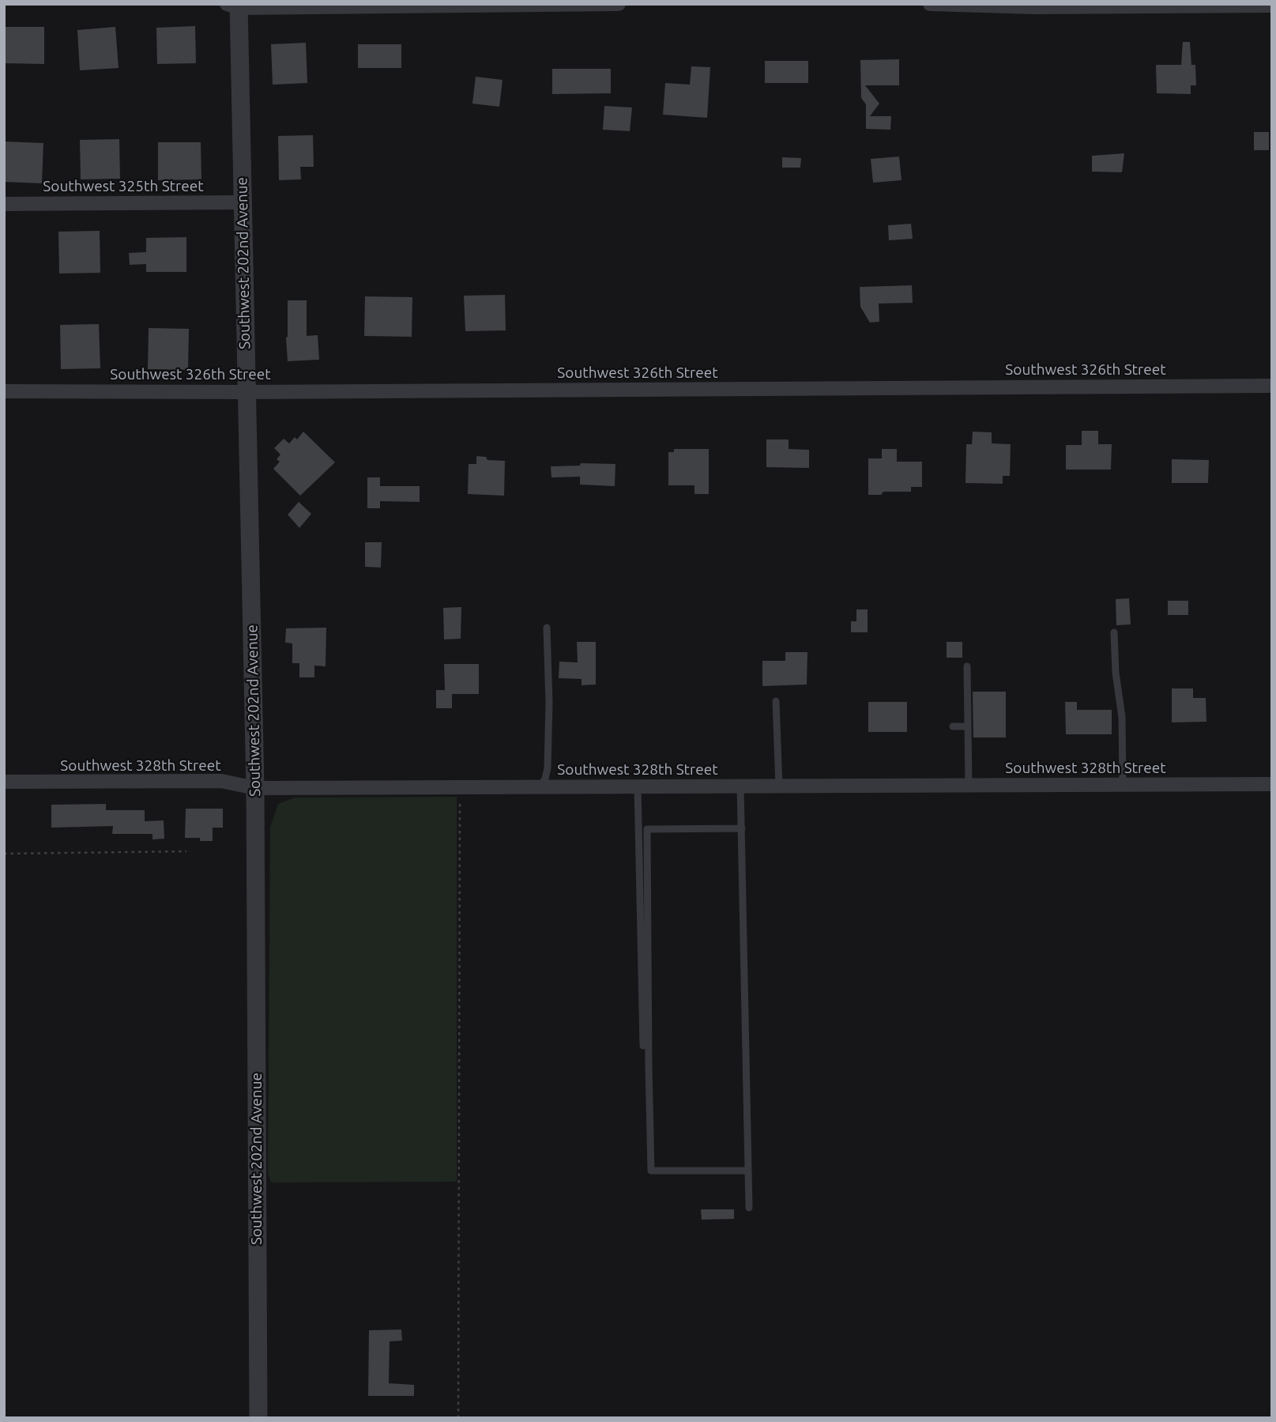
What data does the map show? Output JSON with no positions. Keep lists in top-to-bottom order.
{
  "streets": {
    "street": [
      "Southwest 325th Street",
      "Southwest 202nd Avenue",
      "Southwest 326th Street",
      "Southwest 328th Street"
    ]
  },
  "crossings": [
    ["Southwest 325th Street", "Southwest 202nd Avenue"],
    ["Southwest 202nd Avenue", "Southwest 326th Street"],
    ["Southwest 202nd Avenue", "Southwest 328th Street"]
  ]
}
